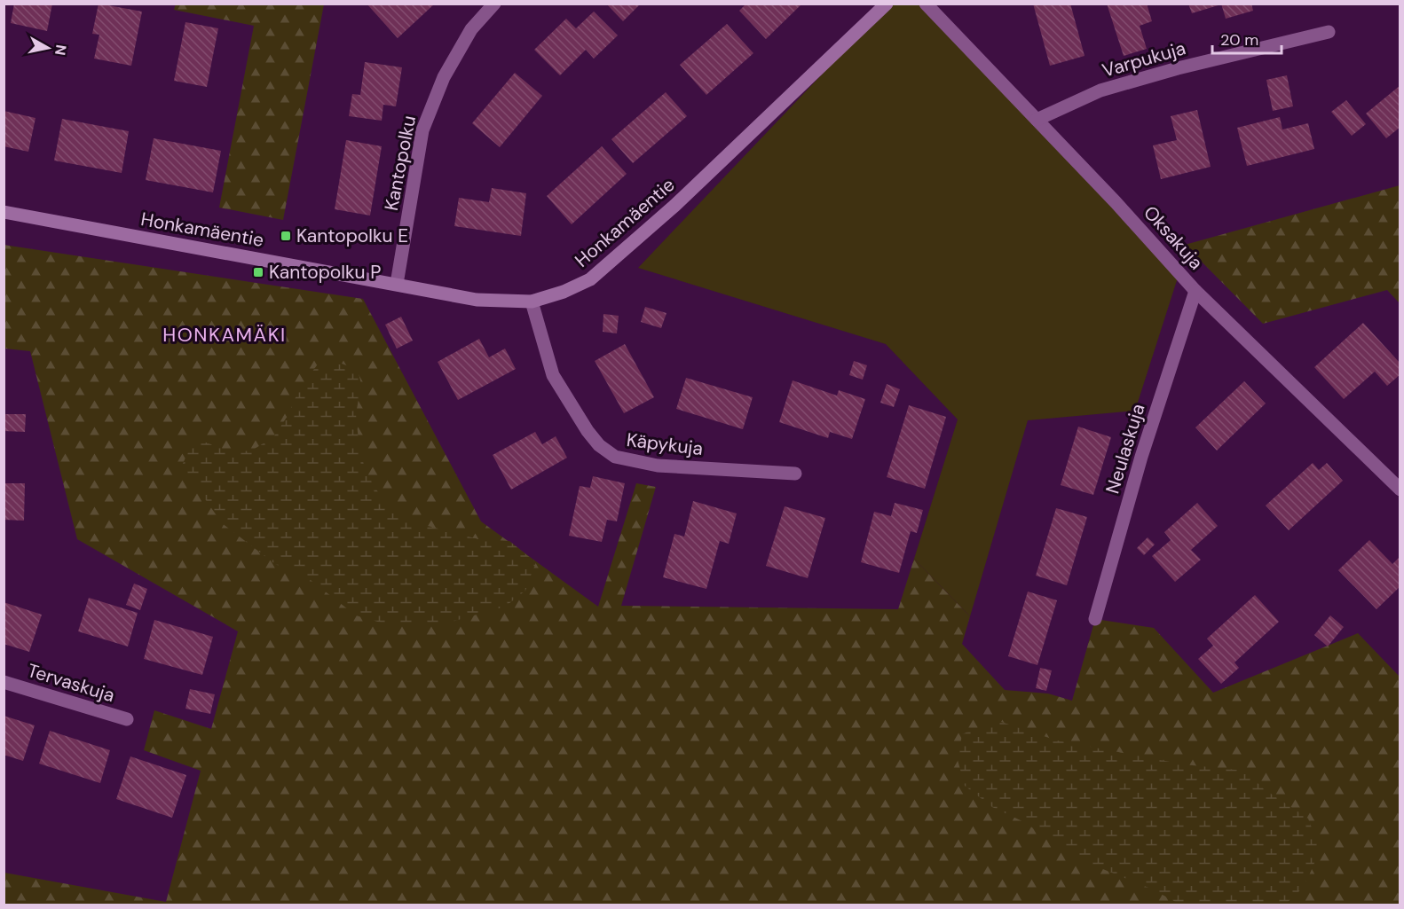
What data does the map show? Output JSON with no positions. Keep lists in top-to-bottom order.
{
  "streets": {
    "street": [
      "Varpukuja",
      "Kantopolku",
      "Honkamäentie",
      "Oksakuja",
      "Käpykuja",
      "Neulaskuja",
      "Tervaskuja"
    ]
  },
  "crossings": [
    ["Varpukuja", "Oksakuja"],
    ["Kantopolku", "Honkamäentie"],
    ["Honkamäentie", "Käpykuja"],
    ["Oksakuja", "Neulaskuja"]
  ],
  "districts": ["HONKAMÄKI"],
  "places": {
    "transit": ["Kantopolku E", "Kantopolku P"]
  },
  "scale_bar": "20 m",
  "north": "right"
}
